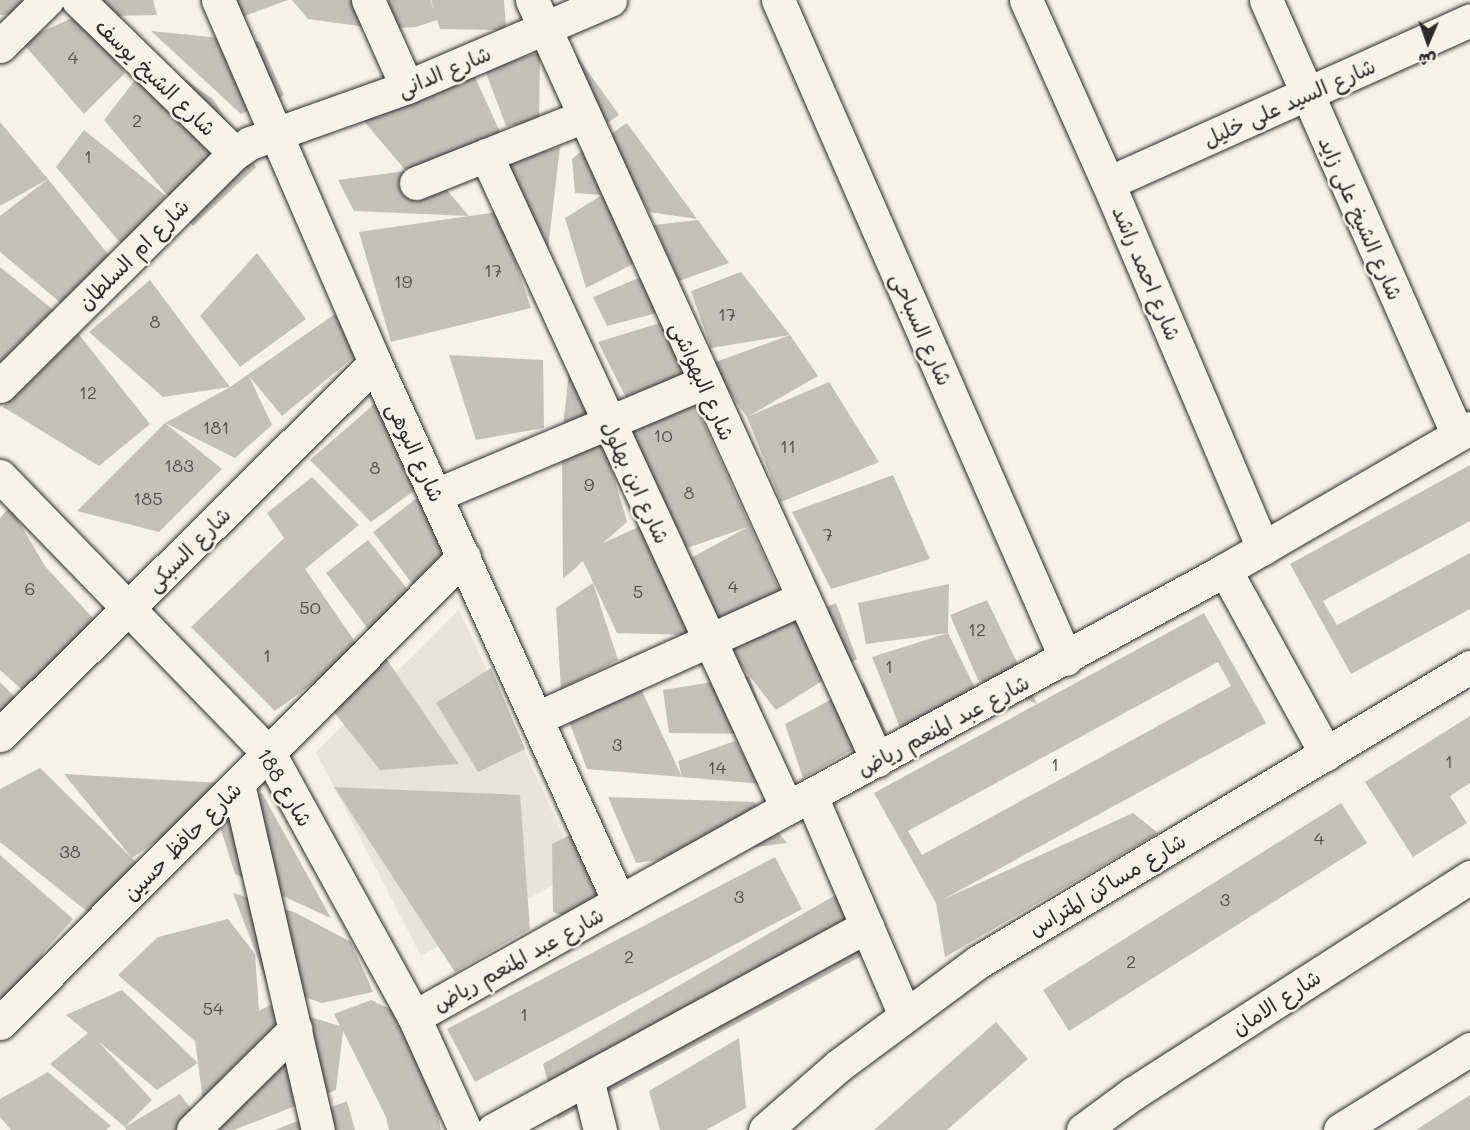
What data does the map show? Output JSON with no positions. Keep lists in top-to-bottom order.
{
  "streets": {
    "street": [
      "شارع الدانى",
      "شارع الشيخ يوسف",
      "شارع السيد على خليل",
      "شارع الشيخ على زايد",
      "شارع ام السلطان",
      "شارع احمد راشد",
      "شارع السباحى",
      "شارع البهواشى",
      "شارع البوهى",
      "شارع ابن بهلول",
      "شارع السبكى",
      "شارع عبد المنعم رياض",
      "شارع 188",
      "شارع حافظ حسين",
      "شارع مساكن المتراس",
      "شارع الامان"
    ]
  },
  "crossings": [
    ["شارع الدانى", "شارع ام السلطان"],
    ["شارع الدانى", "شارع البهواشى"],
    ["شارع الدانى", "شارع البوهى"],
    ["شارع الشيخ يوسف", "شارع ام السلطان"],
    ["شارع السيد على خليل", "شارع الشيخ على زايد"],
    ["شارع السيد على خليل", "شارع احمد راشد"],
    ["شارع الشيخ على زايد", "شارع عبد المنعم رياض"],
    ["شارع ام السلطان", "شارع البوهى"],
    ["شارع احمد راشد", "شارع عبد المنعم رياض"],
    ["شارع السباحى", "شارع عبد المنعم رياض"],
    ["شارع البهواشى", "شارع عبد المنعم رياض"],
    ["شارع البوهى", "شارع السبكى"],
    ["شارع البوهى", "شارع عبد المنعم رياض"],
    ["شارع البوهى", "شارع حافظ حسين"],
    ["شارع ابن بهلول", "شارع عبد المنعم رياض"],
    ["شارع ابن بهلول", "شارع مساكن المتراس"],
    ["شارع السبكى", "شارع 188"],
    ["شارع عبد المنعم رياض", "شارع 188"],
    ["شارع 188", "شارع حافظ حسين"]
  ],
  "house_numbers": [
    "4",
    "2",
    "1",
    "17",
    "19",
    "17",
    "8",
    "12",
    "181",
    "10",
    "11",
    "183",
    "8",
    "9",
    "8",
    "185",
    "7",
    "4",
    "6",
    "5",
    "50",
    "12",
    "1",
    "1",
    "3",
    "1",
    "1",
    "14",
    "4",
    "38",
    "3",
    "3",
    "2",
    "2",
    "54",
    "1"
  ],
  "north": "bottom"
}
